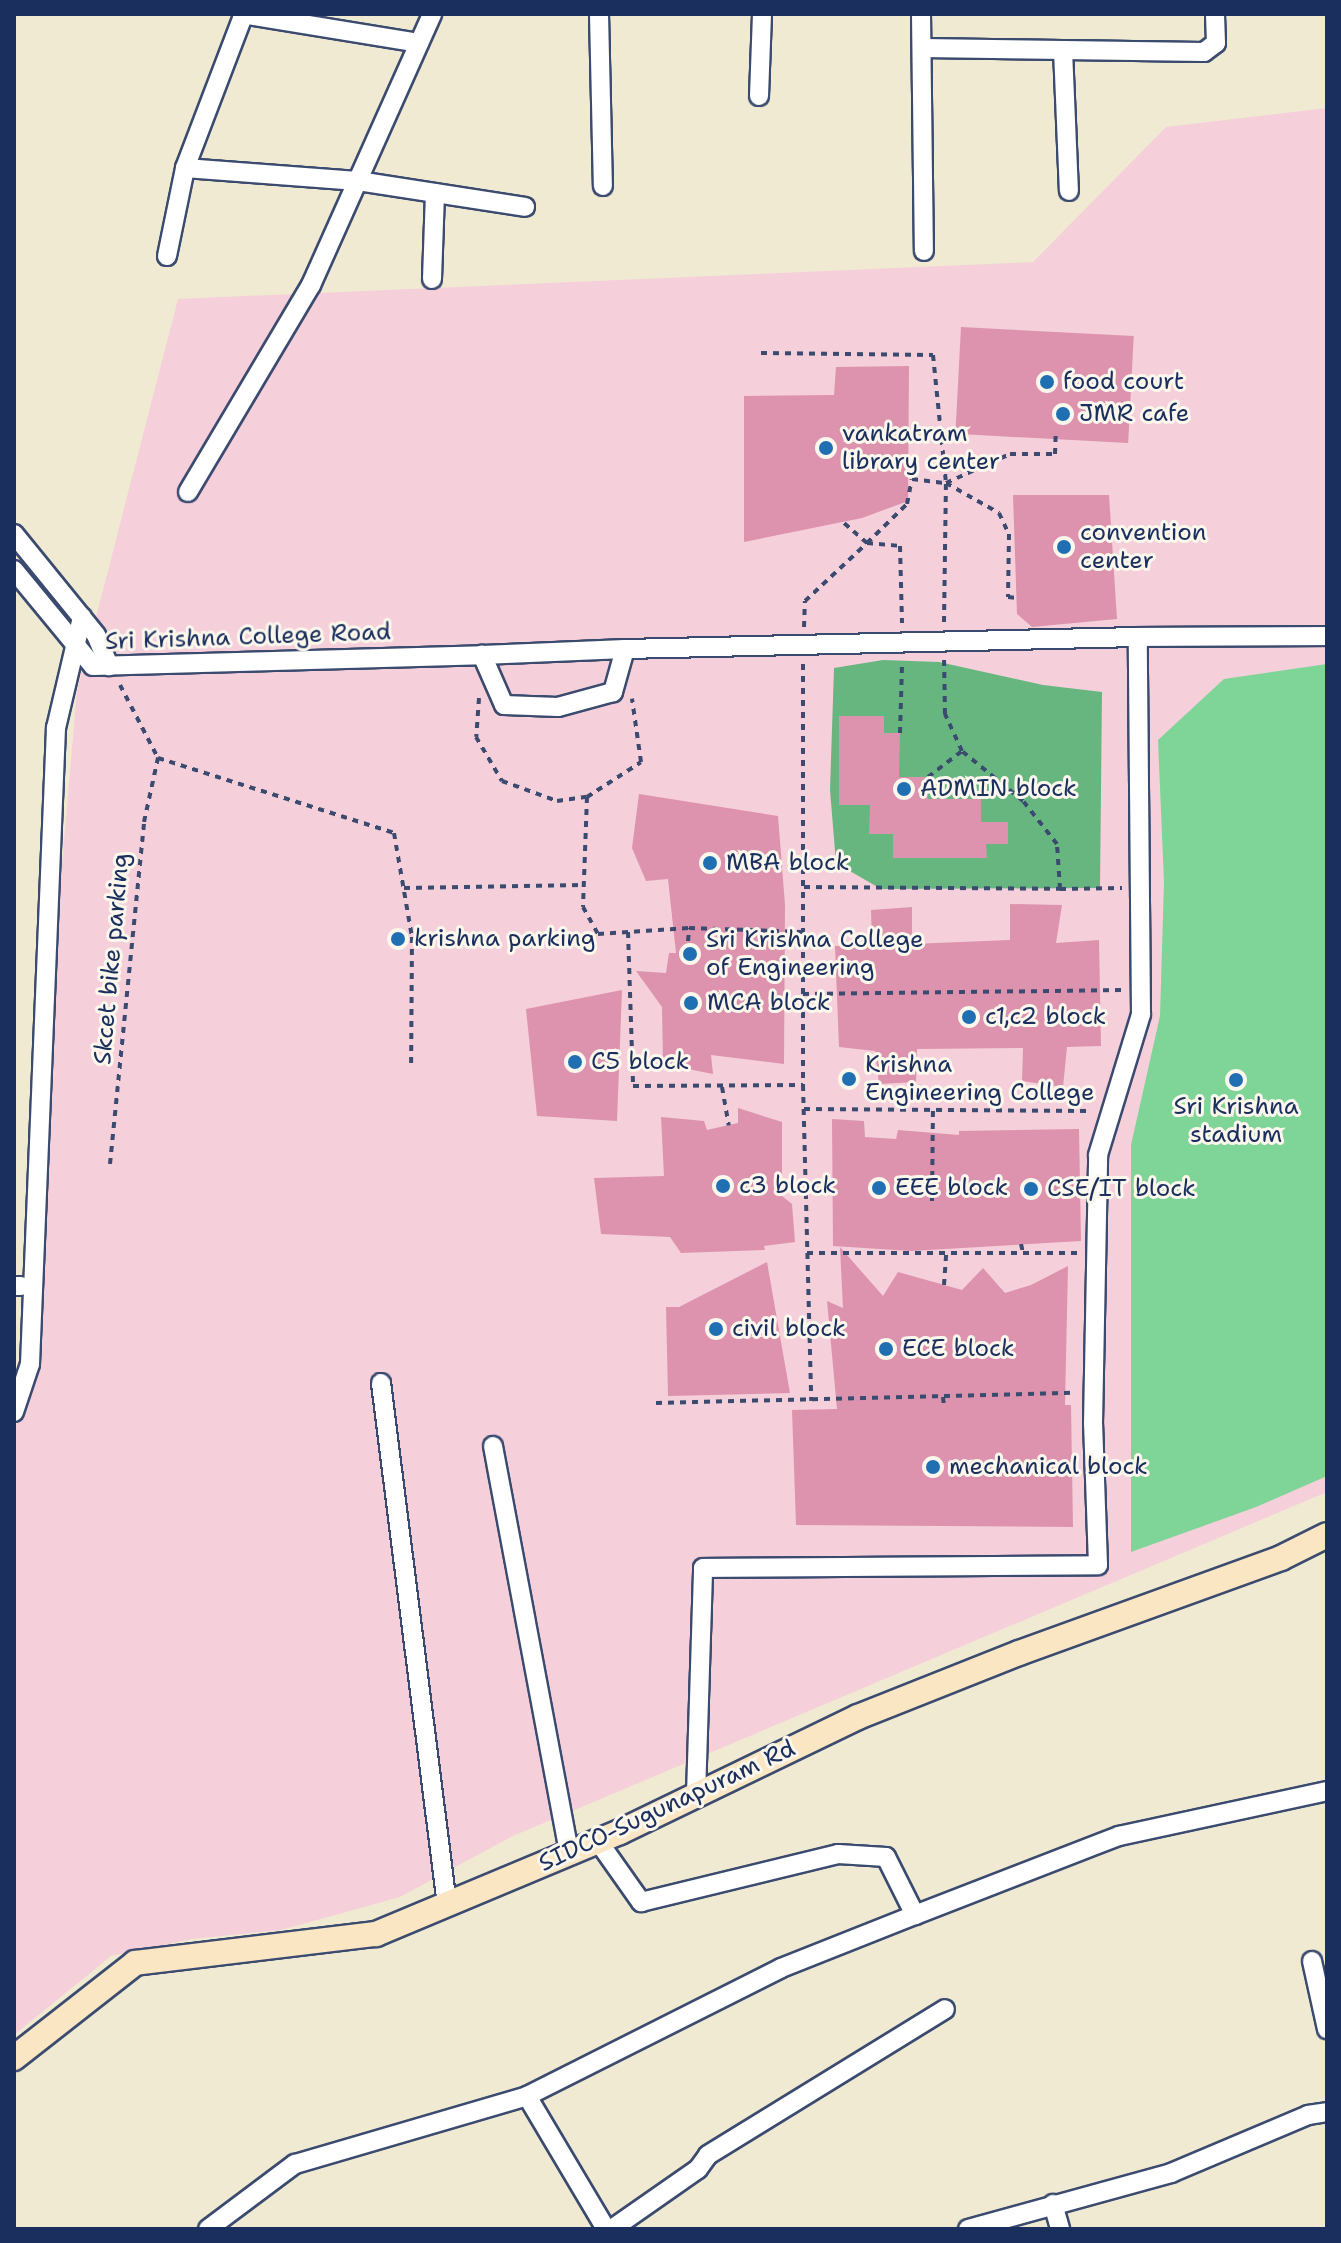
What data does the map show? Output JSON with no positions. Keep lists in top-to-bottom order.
{
  "streets": {
    "street": ["Sri Krishna College Road", "SIDCO-Sugunapuram Rd"],
    "path": ["Skcet bike parking"]
  },
  "places": [
    "food court",
    "JMR cafe",
    "vankatram library center",
    "convention center",
    "ADMIN block",
    "MBA block",
    "krishna parking",
    "Sri Krishna College of Engineering",
    "MCA block",
    "c1,c2 block",
    "C5 block",
    "Krishna Engineering College",
    "Sri Krishna stadium",
    "c3 block",
    "EEE block",
    "CSE/IT block",
    "civil block",
    "ECE block",
    "mechanical block"
  ]
}
